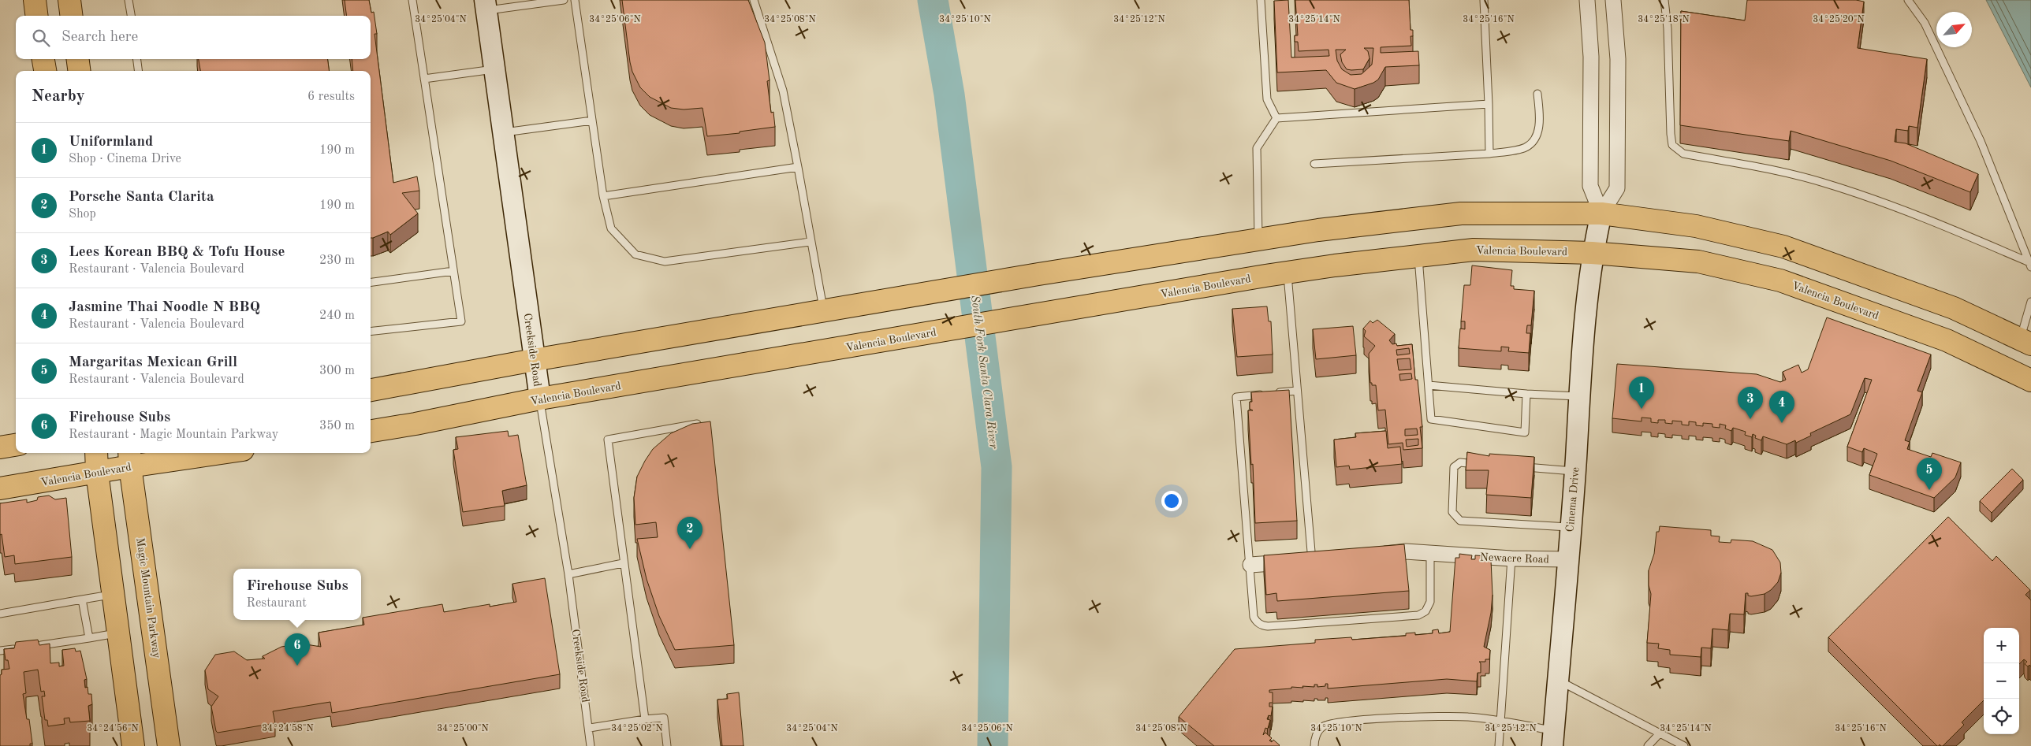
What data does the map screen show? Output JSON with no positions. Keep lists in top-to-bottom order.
{
  "streets": {
    "main road": ["Valencia Boulevard", "Magic Mountain Parkway"],
    "street": ["Creekside Road", "Cinema Drive", "Newacre Road"]
  },
  "crossings": [
    ["Valencia Boulevard", "Creekside Road"],
    ["Valencia Boulevard", "Cinema Drive"],
    ["Valencia Boulevard", "Magic Mountain Parkway"],
    ["Cinema Drive", "Newacre Road"]
  ],
  "water": ["South Fork Santa Clara River"],
  "north": "top right",
  "page": {
    "search": "Search here",
    "heading": ["Nearby", "6 results"],
    "list": [
      {
        "mark": "1",
        "name": "Uniformland",
        "note": "Shop · Cinema Drive",
        "value": "190 m"
      },
      {
        "mark": "2",
        "name": "Porsche Santa Clarita",
        "note": "Shop",
        "value": "190 m"
      },
      {
        "mark": "3",
        "name": "Lees Korean BBQ & Tofu House",
        "note": "Restaurant · Valencia Boulevard",
        "value": "230 m"
      },
      {
        "mark": "4",
        "name": "Jasmine Thai Noodle N BBQ",
        "note": "Restaurant · Valencia Boulevard",
        "value": "240 m"
      },
      {
        "mark": "5",
        "name": "Margaritas Mexican Grill",
        "note": "Restaurant · Valencia Boulevard",
        "value": "300 m"
      },
      {
        "mark": "6",
        "name": "Firehouse Subs",
        "note": "Restaurant · Magic Mountain Parkway",
        "value": "350 m"
      }
    ],
    "pins": [
      "1",
      "3",
      "4",
      "5",
      "2",
      "6"
    ],
    "popup": ["Firehouse Subs", "Restaurant"],
    "map_buttons": ["+", "−"]
  },
  "coordinates": [
    "34°25'04\"N",
    "34°25'06\"N",
    "34°25'08\"N",
    "34°25'10\"N",
    "34°25'12\"N",
    "34°25'14\"N",
    "34°25'16\"N",
    "34°25'18\"N",
    "34°25'20\"N",
    "34°24'56\"N",
    "34°24'58\"N",
    "34°25'00\"N",
    "34°25'02\"N"
  ]
}
